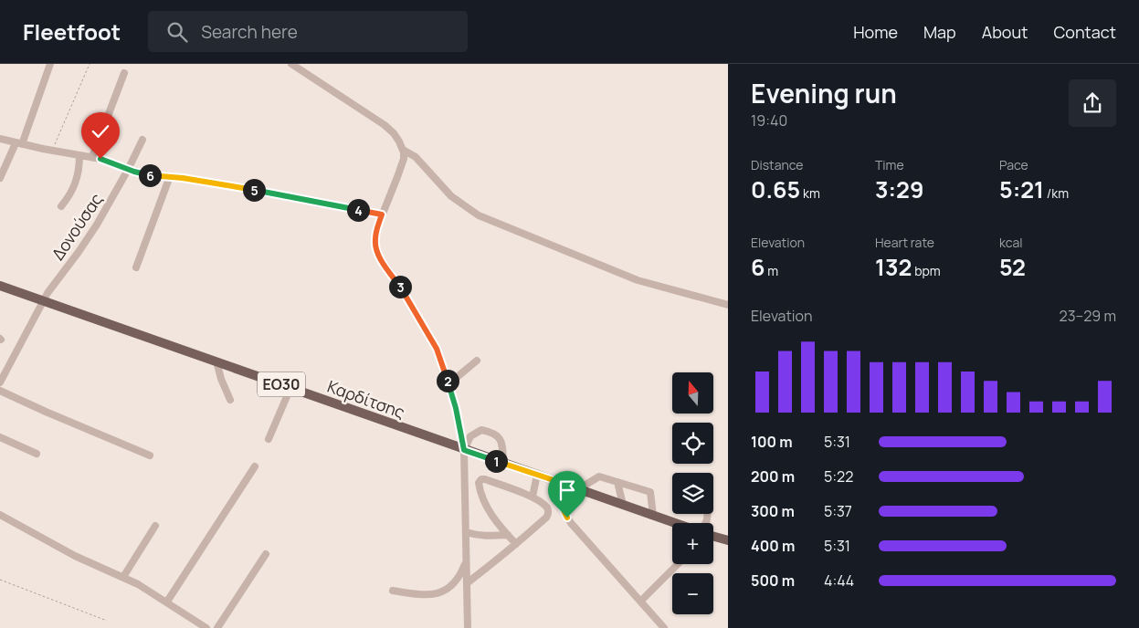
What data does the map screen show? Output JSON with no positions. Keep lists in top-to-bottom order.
{
  "streets": {
    "main road": ["ΕΟ30", "Καρδίτσης"],
    "street": ["Δονούσας"]
  },
  "crossings": [
    ["Δονούσας", "Καρδίτσης"]
  ],
  "north": "top",
  "page": {
    "header": "Fleetfoot",
    "search": "Search here",
    "nav": [
      "Home",
      "Map",
      "About",
      "Contact"
    ],
    "heading": ["Evening run", "19:40"],
    "stats": [
      ["Distance", "0.65 km"],
      ["Time", "3:29"],
      ["Pace", "5:21 /km"],
      ["Elevation", "6 m"],
      ["Heart rate", "132 bpm"],
      ["kcal", "52"]
    ],
    "pins": [
      "6",
      "5",
      "4",
      "3",
      "2",
      "1"
    ],
    "chart": ["Elevation", "23–29 m"],
    "map_buttons": ["+", "−"],
    "list": [
      {
        "name": "100 m",
        "note": "5:31"
      },
      {
        "name": "200 m",
        "note": "5:22"
      },
      {
        "name": "300 m",
        "note": "5:37"
      },
      {
        "name": "400 m",
        "note": "5:31"
      },
      {
        "name": "500 m",
        "note": "4:44"
      }
    ]
  }
}
